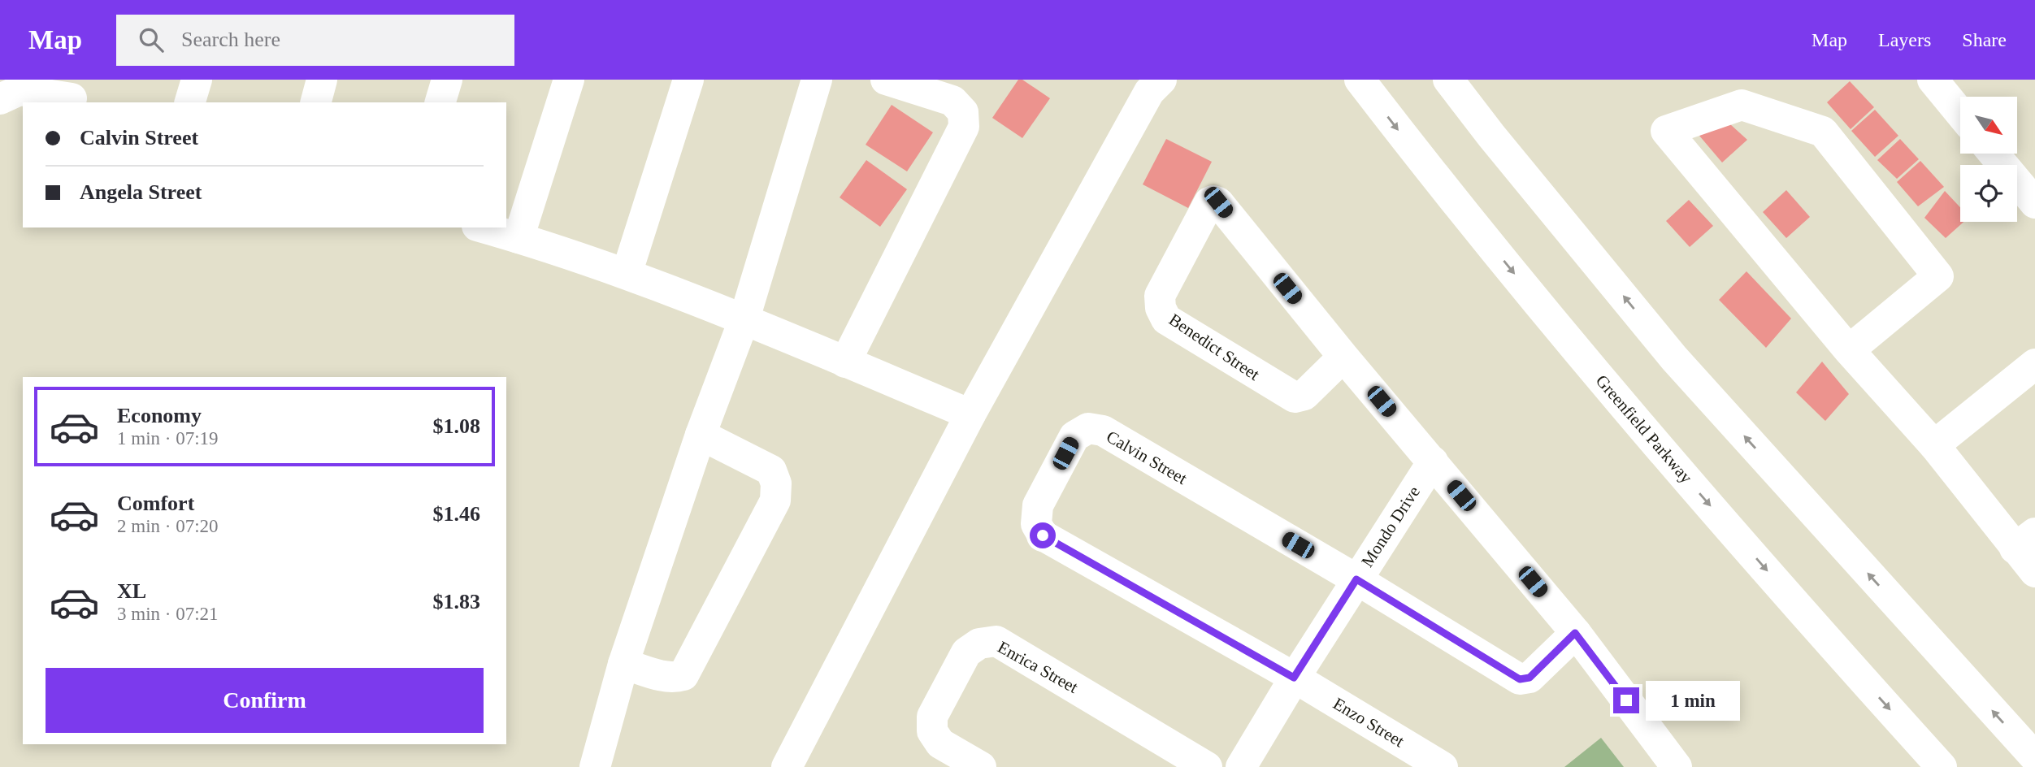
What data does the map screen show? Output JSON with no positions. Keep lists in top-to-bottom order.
{
  "streets": {
    "street": [
      "Benedict Street",
      "Greenfield Parkway",
      "Calvin Street",
      "Mondo Drive",
      "Enrica Street",
      "Enzo Street"
    ]
  },
  "crossings": [
    ["Calvin Street", "Mondo Drive"],
    ["Calvin Street", "Enzo Street"],
    ["Mondo Drive", "Enzo Street"]
  ],
  "north": "bottom right",
  "page": {
    "header": "Map",
    "search": "Search here",
    "nav": ["Map", "Layers", "Share"],
    "banner": ["Calvin Street", "Angela Street"],
    "list": [
      {
        "name": "Economy",
        "note": "1 min · 07:19",
        "value": "$1.08"
      },
      {
        "name": "Comfort",
        "note": "2 min · 07:20",
        "value": "$1.46"
      },
      {
        "name": "XL",
        "note": "3 min · 07:21",
        "value": "$1.83"
      }
    ],
    "buttons": "Confirm",
    "bubble": "1 min"
  }
}
